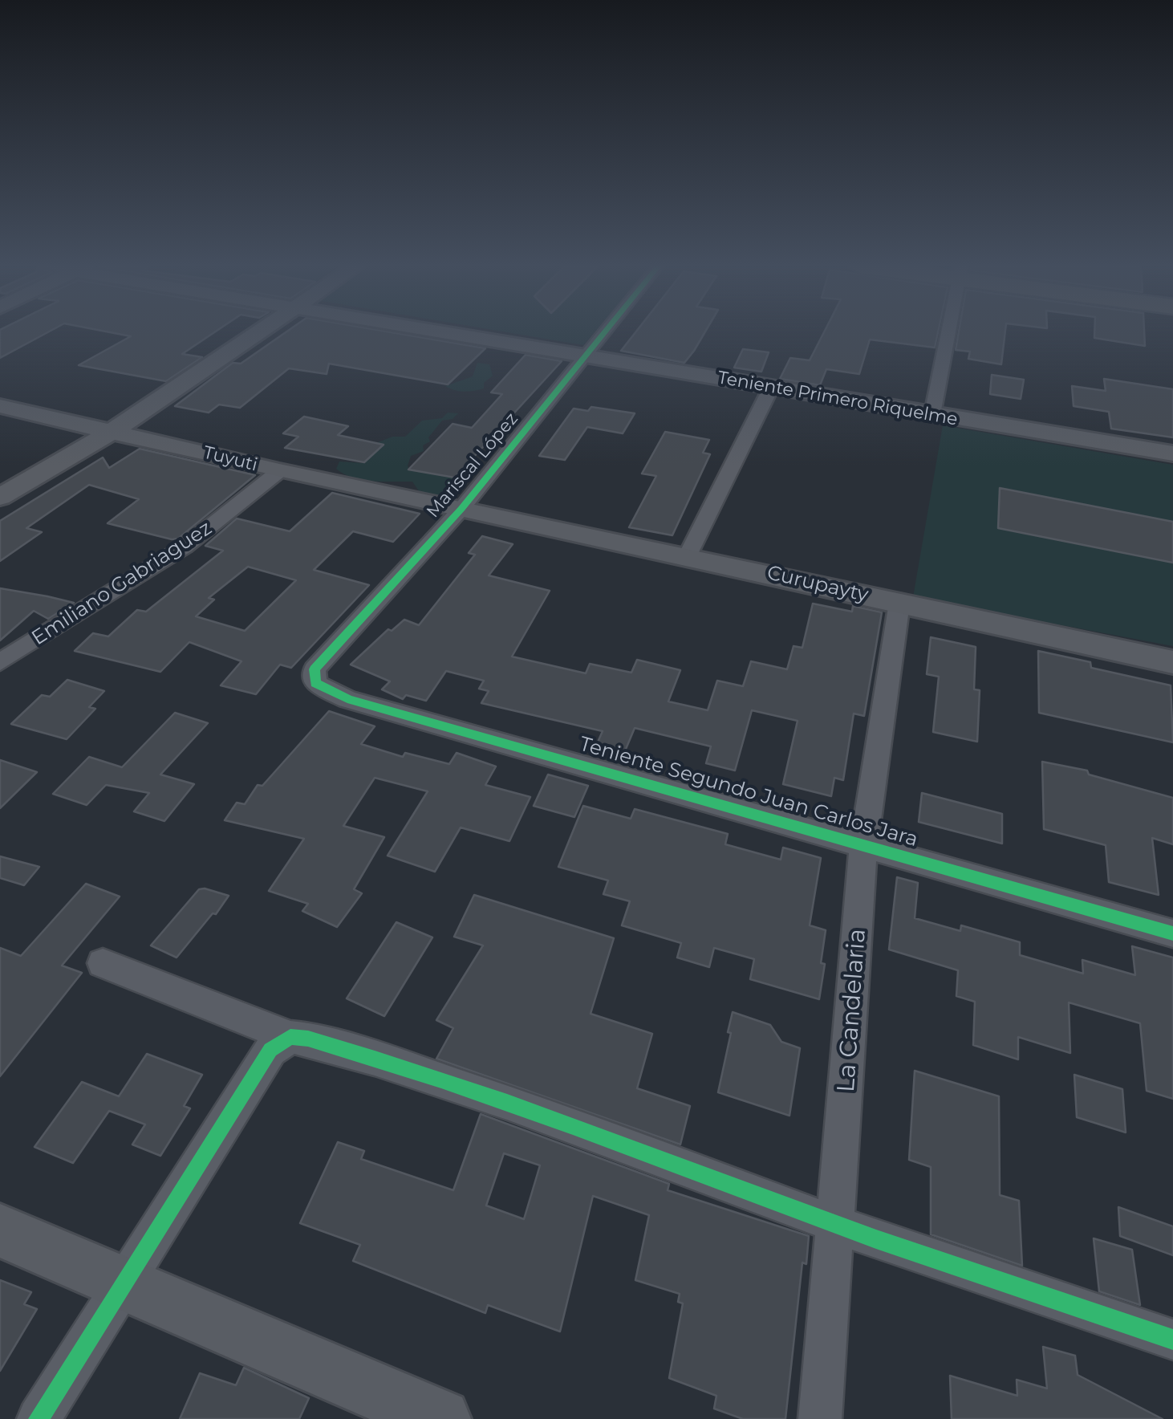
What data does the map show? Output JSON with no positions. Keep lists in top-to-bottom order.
{
  "streets": {
    "street": [
      "Teniente Primero Riquelme",
      "Tuyuti",
      "Mariscal López",
      "Emiliano Gabriaguez",
      "Curupayty",
      "Teniente Segundo Juan Carlos Jara",
      "La Candelaria"
    ]
  },
  "crossings": [
    ["Teniente Primero Riquelme", "Mariscal López"],
    ["Tuyuti", "Mariscal López"],
    ["Tuyuti", "Emiliano Gabriaguez"],
    ["Tuyuti", "Curupayty"],
    ["Mariscal López", "Curupayty"],
    ["Mariscal López", "Teniente Segundo Juan Carlos Jara"],
    ["Curupayty", "La Candelaria"],
    ["Teniente Segundo Juan Carlos Jara", "La Candelaria"]
  ]
}
